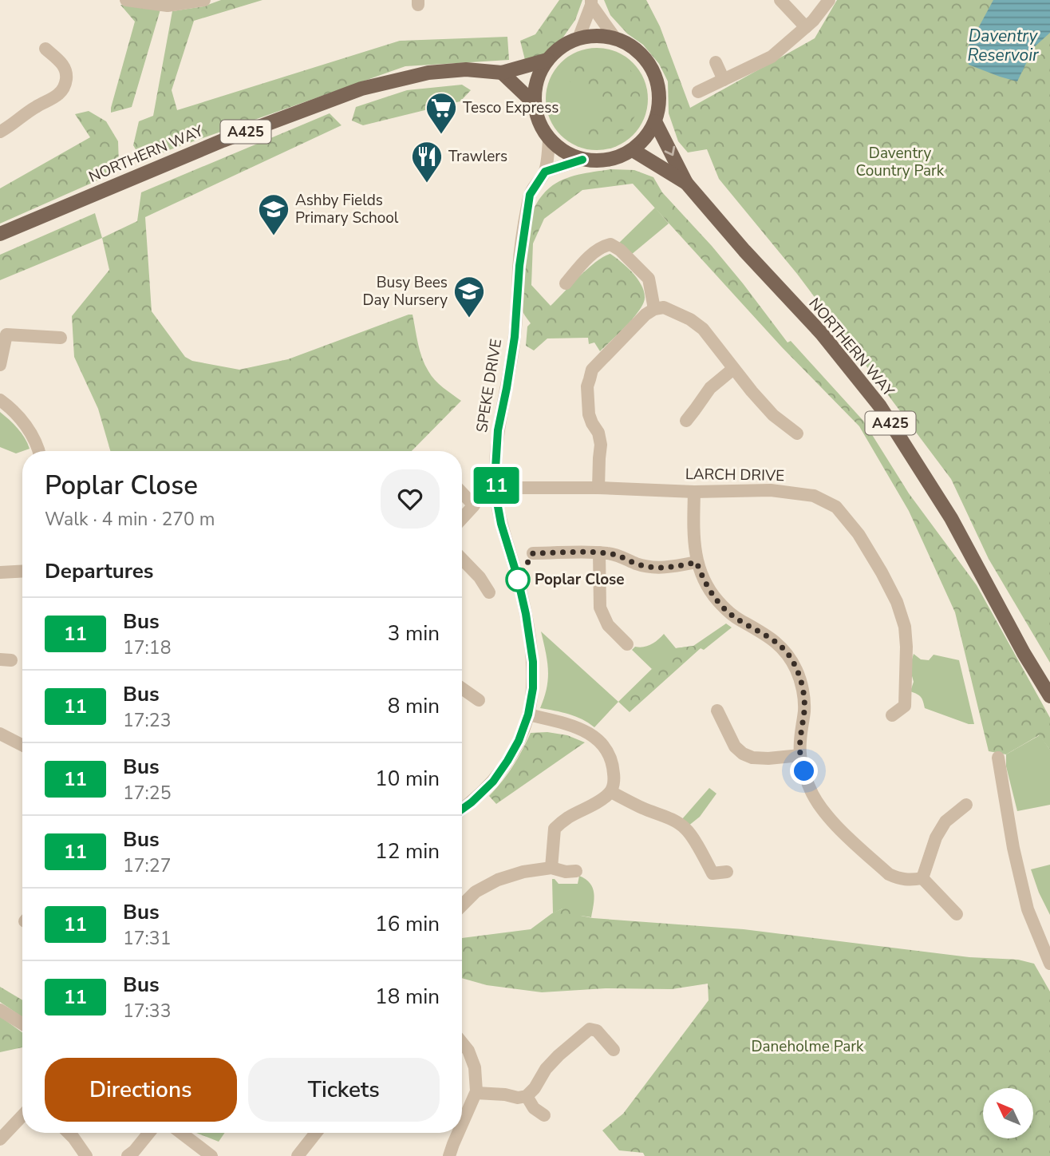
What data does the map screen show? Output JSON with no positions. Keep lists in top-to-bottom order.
{
  "streets": {
    "main road": ["A425", "NORTHERN WAY"],
    "street": ["SPEKE DRIVE", "LARCH DRIVE"]
  },
  "crossings": [
    ["A425", "NORTHERN WAY"],
    ["A425", "SPEKE DRIVE"],
    ["SPEKE DRIVE", "LARCH DRIVE"]
  ],
  "water": ["Daventry Reservoir"],
  "parks": ["Daventry Country Park", "Daneholme Park"],
  "places": {
    "supermarket": ["Tesco Express"],
    "restaurant": ["Trawlers"],
    "school or university": ["Ashby Fields Primary School", "Busy Bees Day Nursery"],
    "other": ["Poplar Close"]
  },
  "lines": ["bus line 11"],
  "north": "top left",
  "page": {
    "on_map": "11",
    "heading": [
      ["Poplar Close", "Walk · 4 min · 270 m"],
      "Departures"
    ],
    "list": [
      {
        "mark": "11",
        "name": "Bus",
        "note": "17:18",
        "value": "3 min"
      },
      {
        "mark": "11",
        "name": "Bus",
        "note": "17:23",
        "value": "8 min"
      },
      {
        "mark": "11",
        "name": "Bus",
        "note": "17:25",
        "value": "10 min"
      },
      {
        "mark": "11",
        "name": "Bus",
        "note": "17:27",
        "value": "12 min"
      },
      {
        "mark": "11",
        "name": "Bus",
        "note": "17:31",
        "value": "16 min"
      },
      {
        "mark": "11",
        "name": "Bus",
        "note": "17:33",
        "value": "18 min"
      }
    ],
    "buttons": ["Directions", "Tickets"]
  }
}
